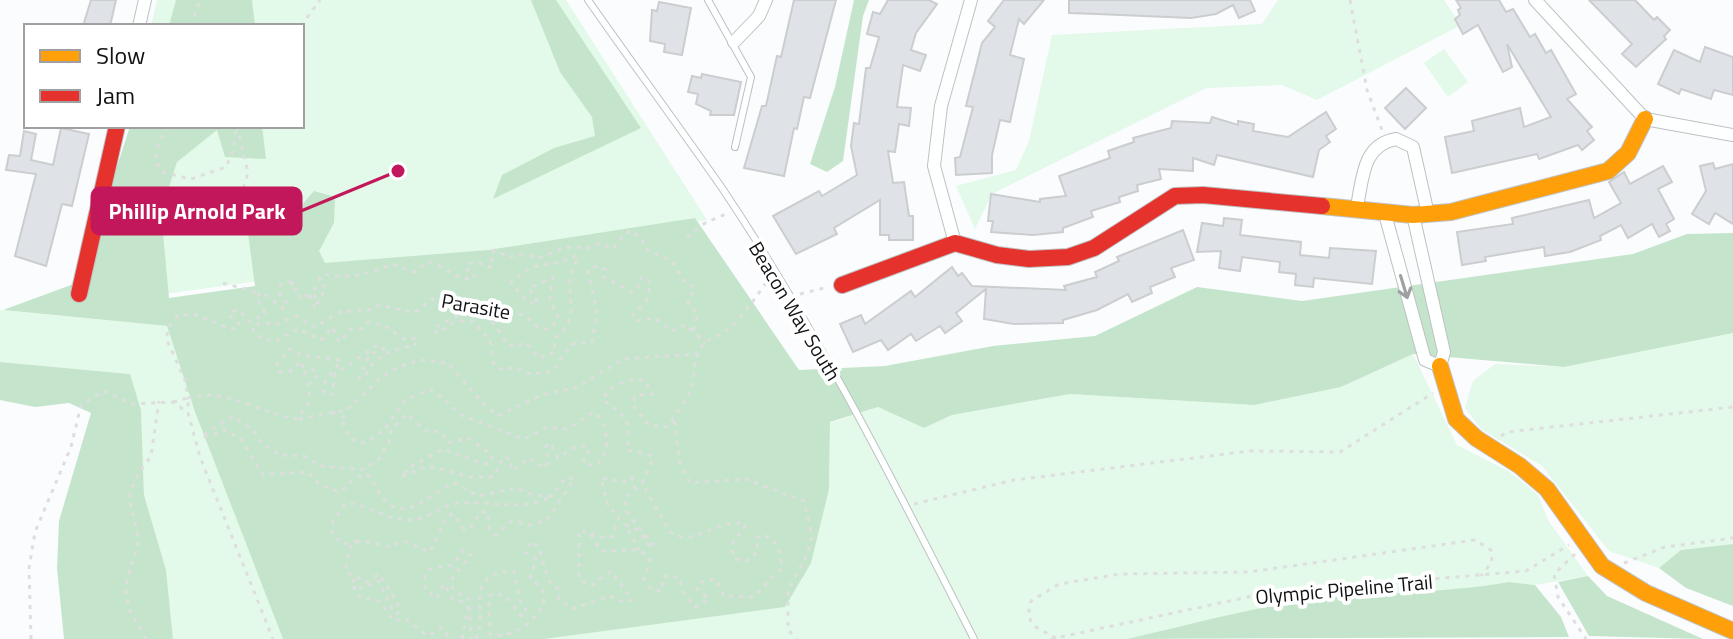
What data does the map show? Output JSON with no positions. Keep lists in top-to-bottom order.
{
  "streets": {
    "lane": ["Beacon Way South"],
    "path": ["Parasite", "Olympic Pipeline Trail"]
  },
  "places": ["Phillip Arnold Park"],
  "legend": ["Slow", "Jam"]
}
